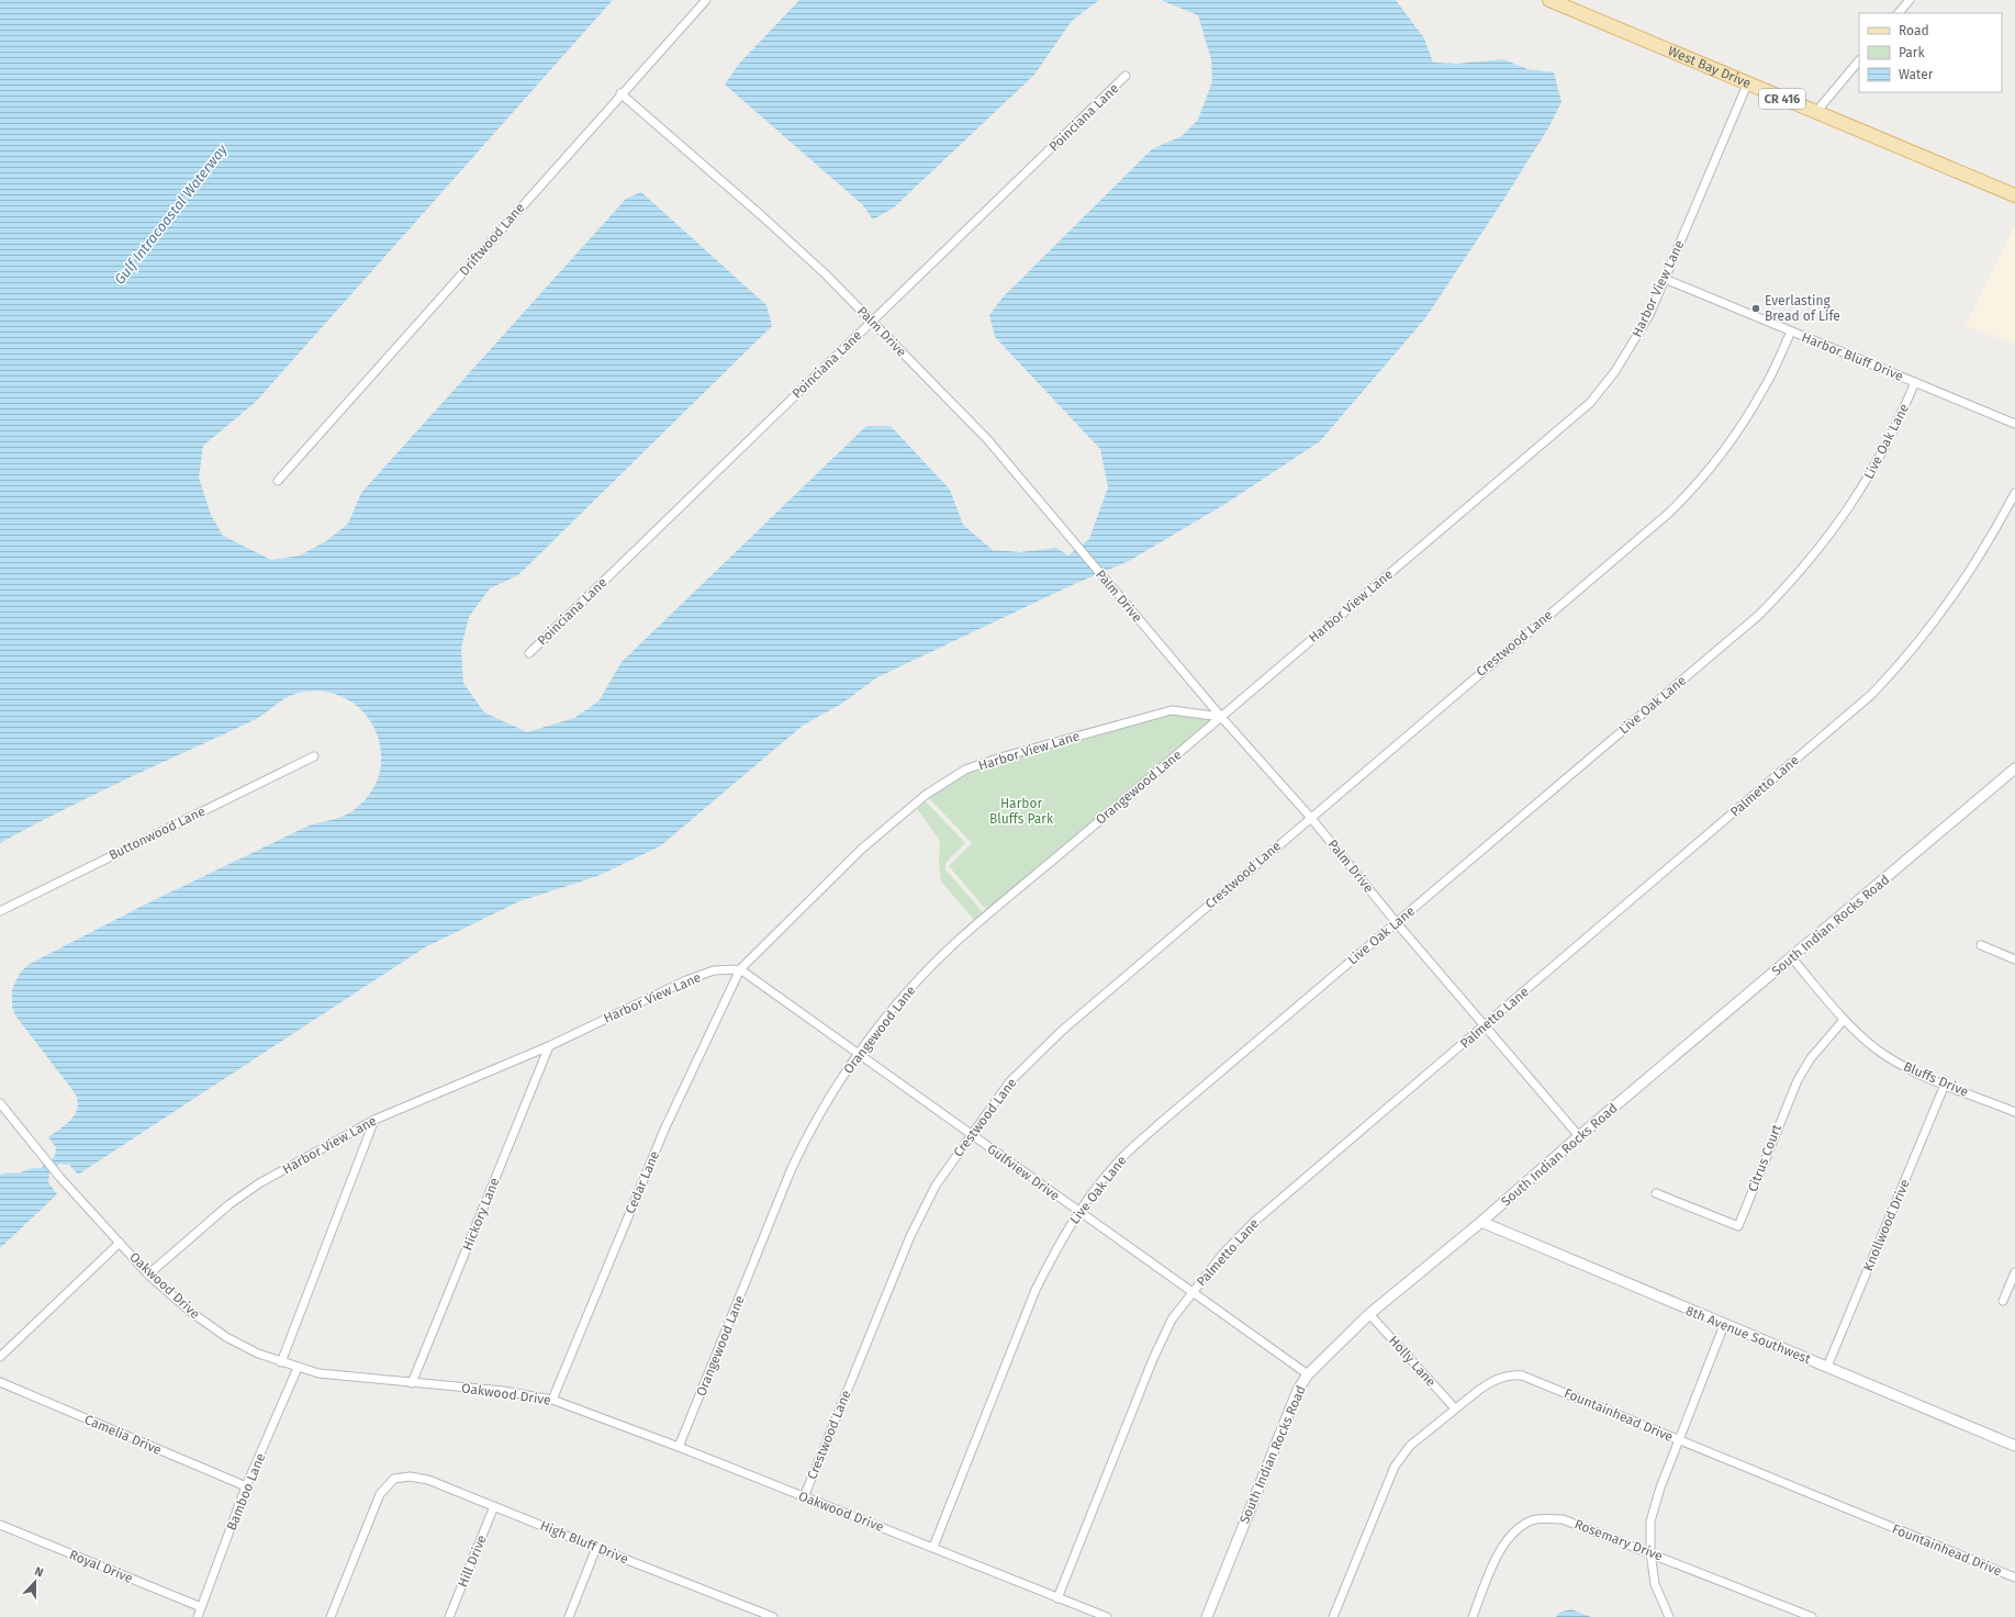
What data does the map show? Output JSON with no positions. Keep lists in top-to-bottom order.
{
  "streets": {
    "main road": ["West Bay Drive", "CR 416"],
    "street": [
      "Poinciana Lane",
      "Driftwood Lane",
      "Harbor View Lane",
      "Palm Drive",
      "Harbor Bluff Drive",
      "Live Oak Lane",
      "Crestwood Lane",
      "Palmetto Lane",
      "Orangewood Lane",
      "Buttonwood Lane",
      "South Indian Rocks Road",
      "Bluffs Drive",
      "Citrus Court",
      "Gulfview Drive",
      "Cedar Lane",
      "Hickory Lane",
      "Knollwood Drive",
      "Oakwood Drive",
      "8th Avenue Southwest",
      "Holly Lane",
      "Fountainhead Drive",
      "Camelia Drive",
      "Bamboo Lane",
      "Rosemary Drive",
      "High Bluff Drive",
      "Hill Drive",
      "Royal Drive"
    ]
  },
  "crossings": [
    ["West Bay Drive", "Harbor View Lane"],
    ["Poinciana Lane", "Palm Drive"],
    ["Driftwood Lane", "Palm Drive"],
    ["Harbor View Lane", "Palm Drive"],
    ["Harbor View Lane", "Harbor Bluff Drive"],
    ["Harbor View Lane", "Orangewood Lane"],
    ["Harbor View Lane", "Gulfview Drive"],
    ["Harbor View Lane", "Cedar Lane"],
    ["Harbor View Lane", "Hickory Lane"],
    ["Harbor View Lane", "Oakwood Drive"],
    ["Palm Drive", "Live Oak Lane"],
    ["Palm Drive", "Crestwood Lane"],
    ["Palm Drive", "Palmetto Lane"],
    ["Palm Drive", "Orangewood Lane"],
    ["Palm Drive", "South Indian Rocks Road"],
    ["Harbor Bluff Drive", "Live Oak Lane"],
    ["Harbor Bluff Drive", "Crestwood Lane"],
    ["Live Oak Lane", "Gulfview Drive"],
    ["Live Oak Lane", "Oakwood Drive"],
    ["Crestwood Lane", "Gulfview Drive"],
    ["Crestwood Lane", "Oakwood Drive"],
    ["Palmetto Lane", "Gulfview Drive"],
    ["Palmetto Lane", "Oakwood Drive"],
    ["Orangewood Lane", "Gulfview Drive"],
    ["Orangewood Lane", "Oakwood Drive"],
    ["South Indian Rocks Road", "Bluffs Drive"],
    ["South Indian Rocks Road", "Gulfview Drive"],
    ["South Indian Rocks Road", "8th Avenue Southwest"],
    ["South Indian Rocks Road", "Holly Lane"],
    ["Bluffs Drive", "Citrus Court"],
    ["Bluffs Drive", "Knollwood Drive"],
    ["Gulfview Drive", "Cedar Lane"],
    ["Cedar Lane", "Oakwood Drive"],
    ["Hickory Lane", "Oakwood Drive"],
    ["Knollwood Drive", "8th Avenue Southwest"],
    ["Oakwood Drive", "Bamboo Lane"],
    ["Holly Lane", "Fountainhead Drive"],
    ["Camelia Drive", "Bamboo Lane"],
    ["Bamboo Lane", "Royal Drive"],
    ["High Bluff Drive", "Hill Drive"]
  ],
  "water": ["Gulf Intracoastal Waterway"],
  "parks": ["Harbor Bluffs Park"],
  "places": ["Everlasting Bread of Life"],
  "legend": ["Road", "Park", "Water"],
  "north": "top"
}
